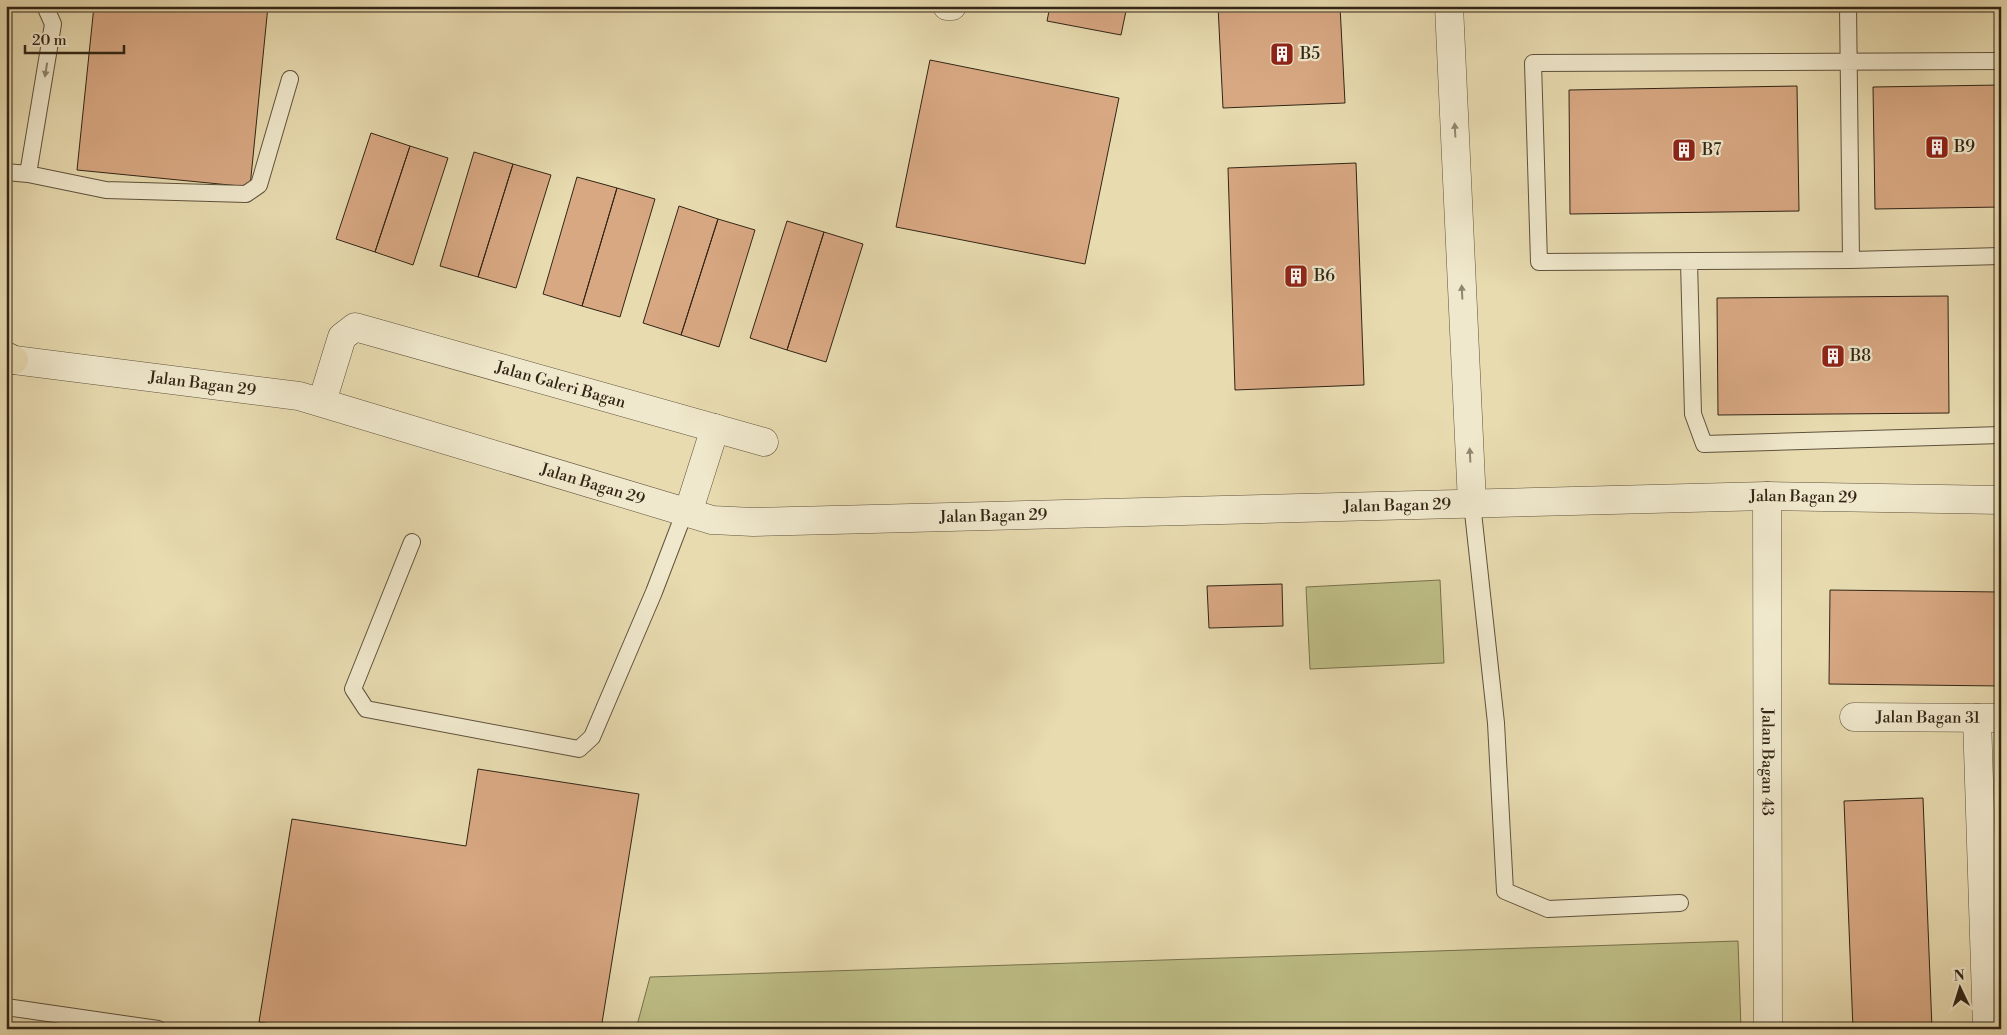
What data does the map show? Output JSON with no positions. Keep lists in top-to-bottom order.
{
  "streets": {
    "street": [
      "Jalan Bagan 29",
      "Jalan Galeri Bagan",
      "Jalan Bagan 31",
      "Jalan Bagan 43"
    ]
  },
  "crossings": [
    ["Jalan Bagan 29", "Jalan Galeri Bagan"],
    ["Jalan Bagan 29", "Jalan Bagan 43"]
  ],
  "places": {
    "building": [
      "B5",
      "B9",
      "B7",
      "B6",
      "B8"
    ]
  },
  "scale_bar": "20 m",
  "north": "top"
}
